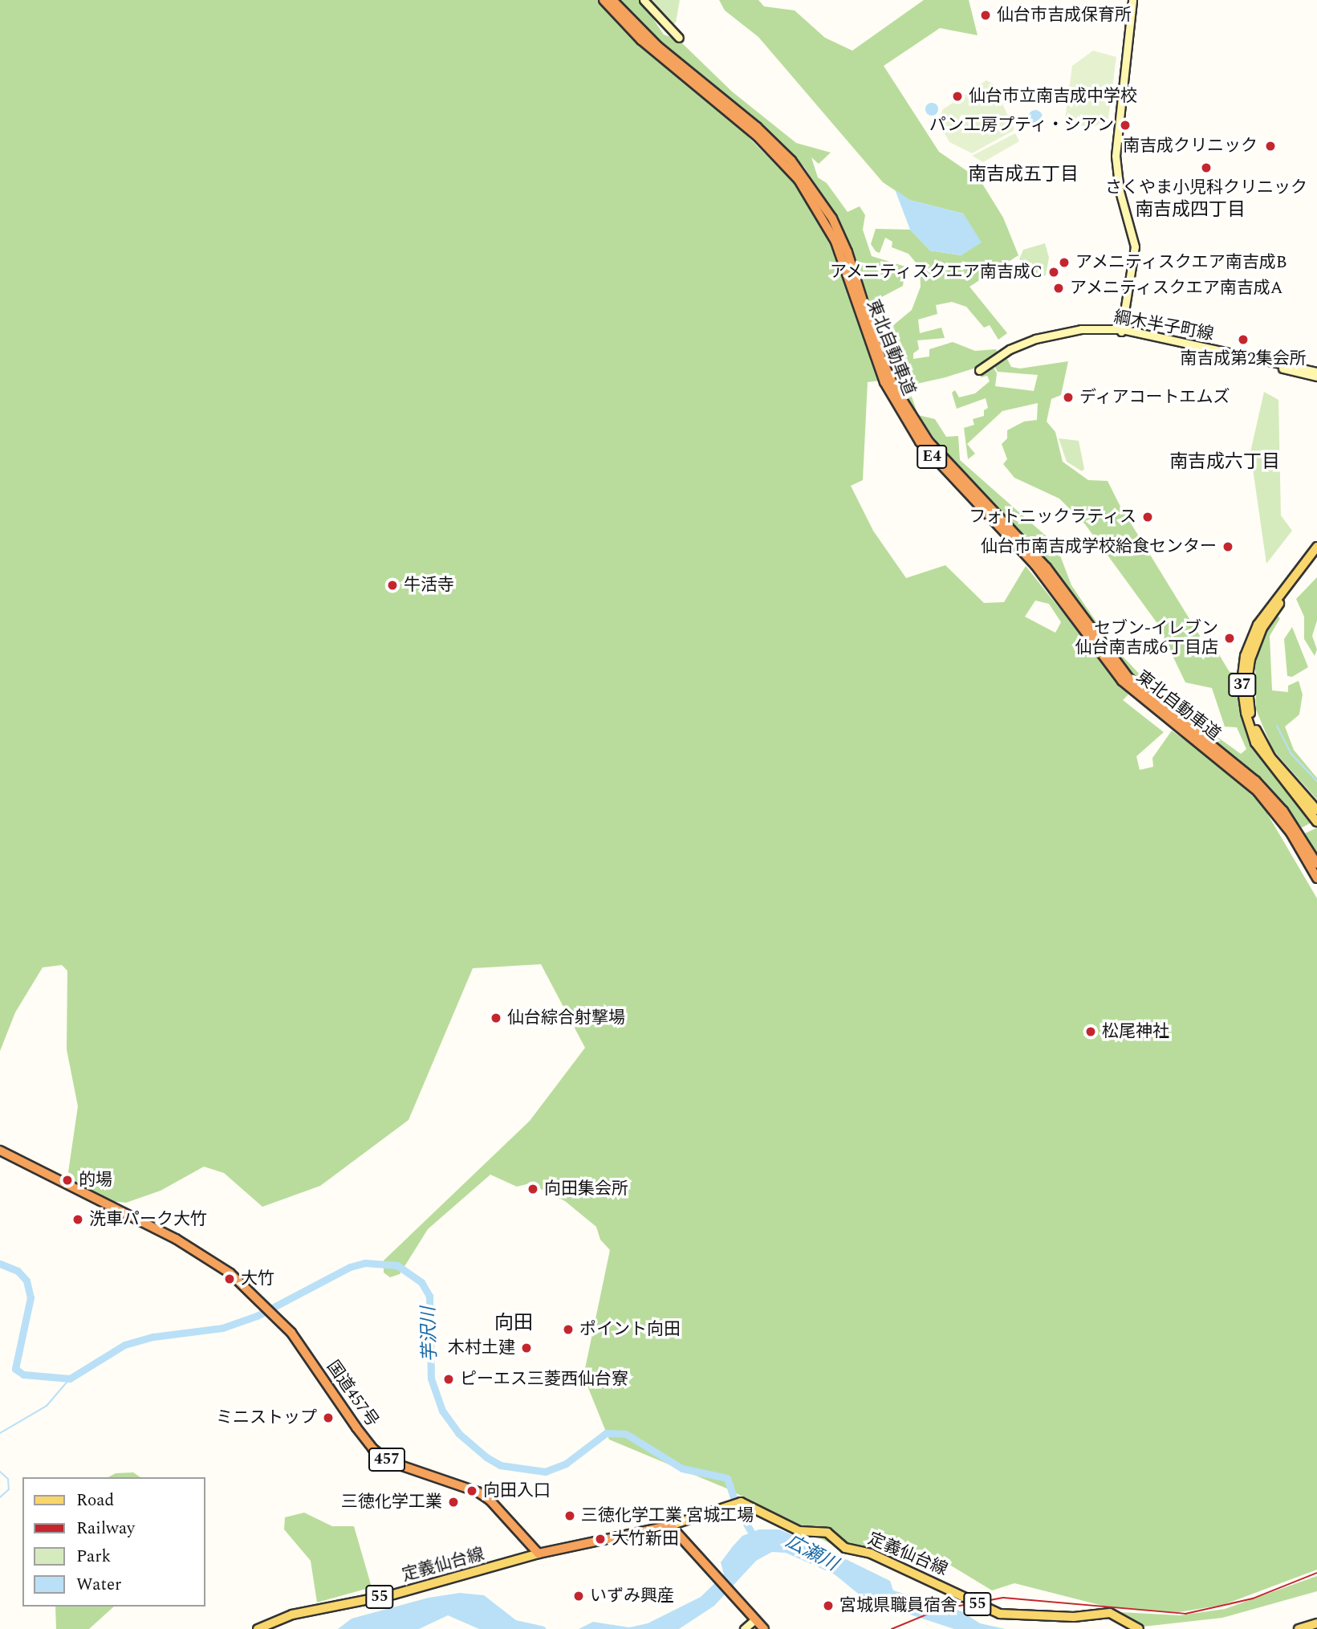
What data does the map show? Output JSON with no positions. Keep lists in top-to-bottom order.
{
  "streets": {
    "highway": [
      "東北自動車道",
      "E4",
      "国道457号",
      "457"
    ],
    "main road": ["37", "定義仙台線", "55"],
    "street": ["綱木半子町線"]
  },
  "crossings": [
    ["国道457号", "定義仙台線"]
  ],
  "districts": [
    "南吉成五丁目",
    "南吉成四丁目",
    "南吉成六丁目",
    "向田"
  ],
  "water": ["芋沢川", "広瀬川"],
  "places": [
    "仙台市吉成保育所",
    "仙台市立南吉成中学校",
    "パン工房プティ・シアン",
    "南吉成クリニック",
    "さくやま小児科クリニック",
    "アメニティスクエア南吉成B",
    "アメニティスクエア南吉成C",
    "アメニティスクエア南吉成A",
    "南吉成第2集会所",
    "ディアコートエムズ",
    "フォトニックラティス",
    "仙台市南吉成学校給食センター",
    "牛活寺",
    "セブン-イレブン 仙台南吉成6丁目店",
    "仙台綜合射撃場",
    "松尾神社",
    "的場",
    "向田集会所",
    "洗車パーク大竹",
    "大竹",
    "ポイント向田",
    "木村土建",
    "ピーエス三菱西仙台寮",
    "ミニストップ",
    "向田入口",
    "三徳化学工業",
    "三徳化学工業 宮城工場",
    "大竹新田",
    "いずみ興産",
    "宮城県職員宿舎"
  ],
  "legend": [
    "Road",
    "Railway",
    "Park",
    "Water"
  ]
}
